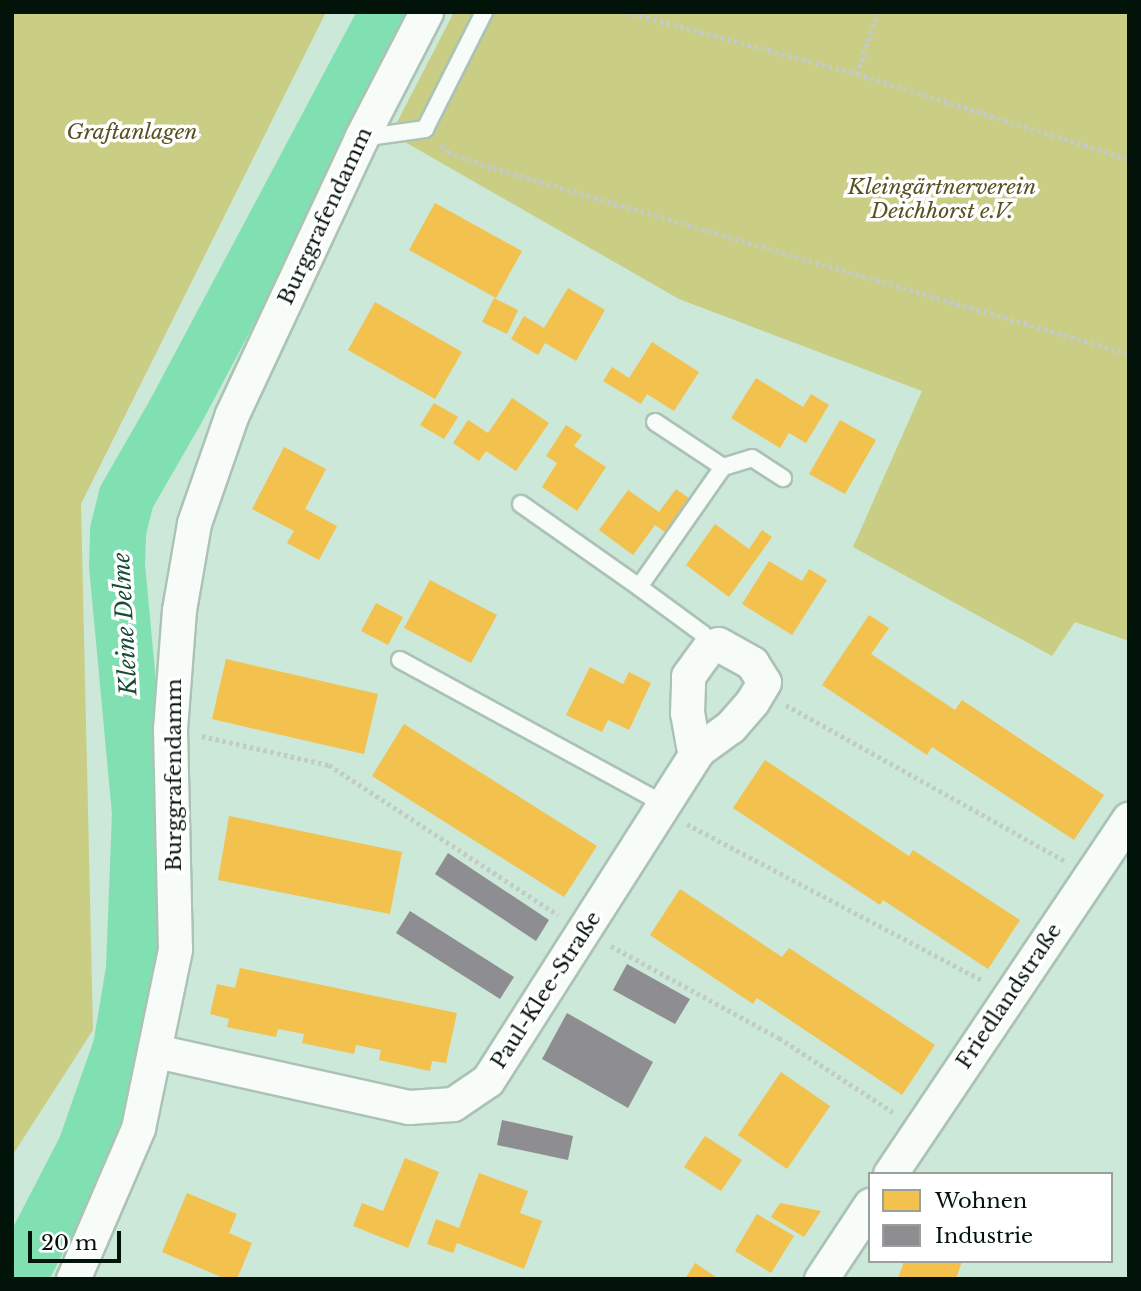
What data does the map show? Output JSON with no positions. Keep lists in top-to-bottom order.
{
  "streets": {
    "street": ["Burggrafendamm", "Paul-Klee-Straße", "Friedlandstraße"]
  },
  "crossings": [
    ["Burggrafendamm", "Paul-Klee-Straße"]
  ],
  "water": ["Kleine Delme"],
  "parks": ["Graftanlagen", "Kleingärtnerverein Deichhorst e.V."],
  "legend": ["Wohnen", "Industrie"],
  "scale_bar": "20 m"
}
